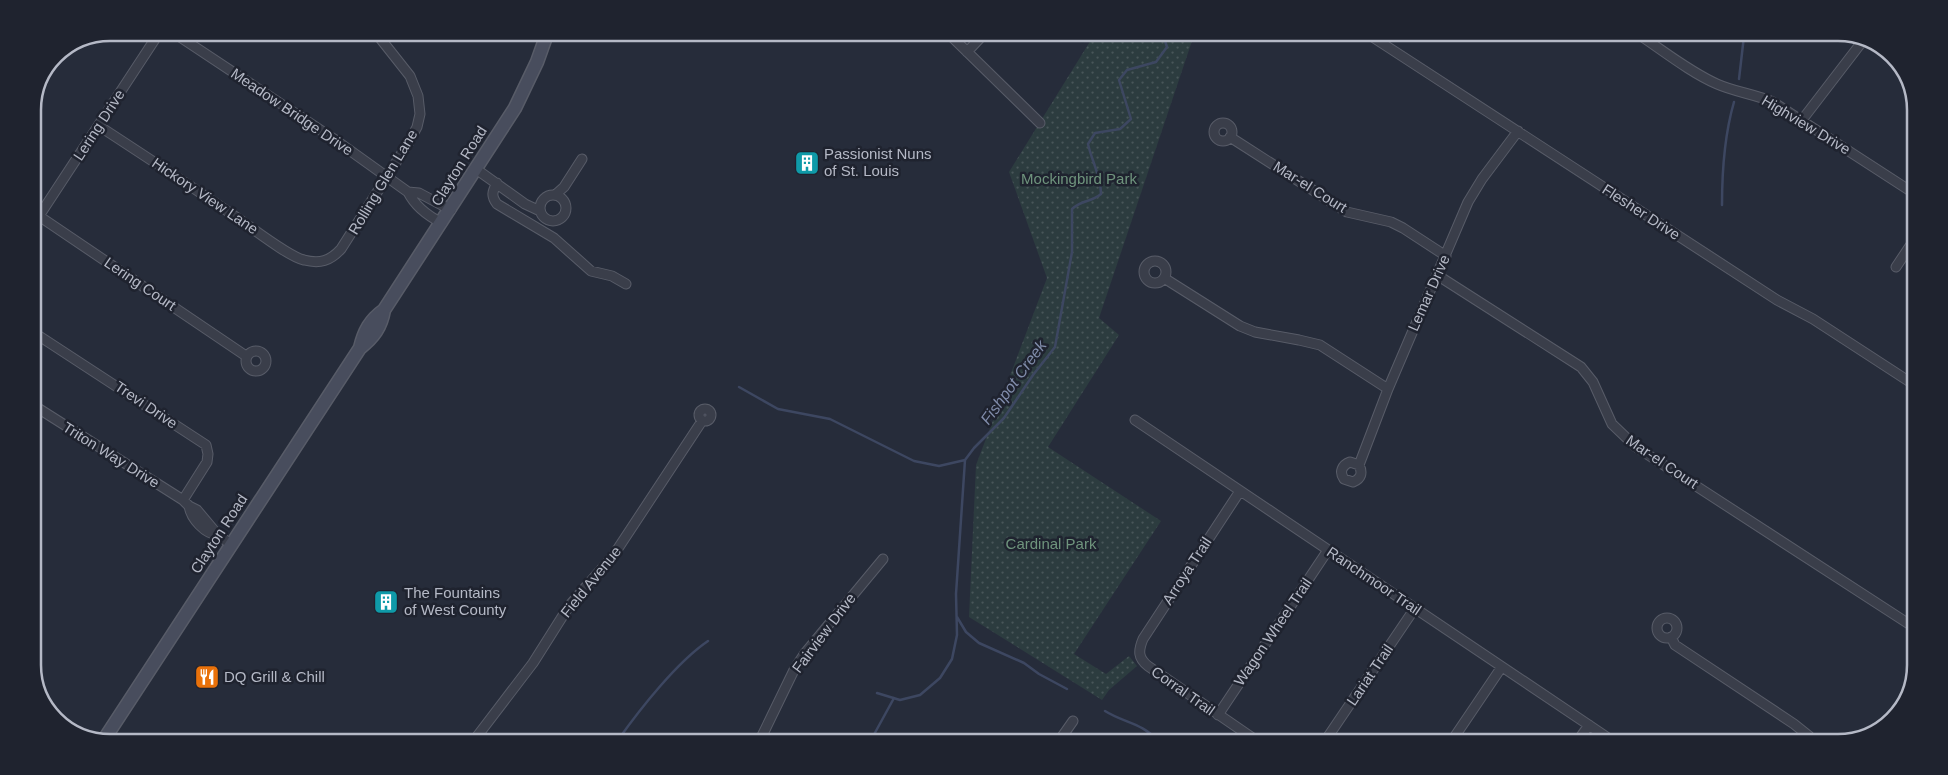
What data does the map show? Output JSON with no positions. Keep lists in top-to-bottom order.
{
  "streets": {
    "main road": ["Clayton Road"],
    "street": [
      "Meadow Bridge Drive",
      "Lering Drive",
      "Highview Drive",
      "Rolling Glen Lane",
      "Mar-el Court",
      "Hickory View Lane",
      "Flesher Drive",
      "Lering Court",
      "Lemar Drive",
      "Trevi Drive",
      "Triton Way Drive",
      "Arroya Trail",
      "Ranchmoor Trail",
      "Field Avenue",
      "Wagon Wheel Trail",
      "Fairview Drive",
      "Lariat Trail",
      "Corral Trail"
    ]
  },
  "crossings": [
    ["Meadow Bridge Drive", "Clayton Road"],
    ["Meadow Bridge Drive", "Rolling Glen Lane"],
    ["Lering Drive", "Hickory View Lane"],
    ["Clayton Road", "Triton Way Drive"],
    ["Rolling Glen Lane", "Hickory View Lane"],
    ["Mar-el Court", "Lemar Drive"],
    ["Flesher Drive", "Lemar Drive"],
    ["Trevi Drive", "Triton Way Drive"],
    ["Arroya Trail", "Ranchmoor Trail"],
    ["Arroya Trail", "Corral Trail"],
    ["Ranchmoor Trail", "Wagon Wheel Trail"],
    ["Ranchmoor Trail", "Lariat Trail"],
    ["Wagon Wheel Trail", "Corral Trail"]
  ],
  "water": ["Fishpot Creek"],
  "parks": ["Mockingbird Park", "Cardinal Park"],
  "places": {
    "building": ["Passionist Nuns of St. Louis", "The Fountains of West County"],
    "restaurant": ["DQ Grill & Chill"]
  }
}
